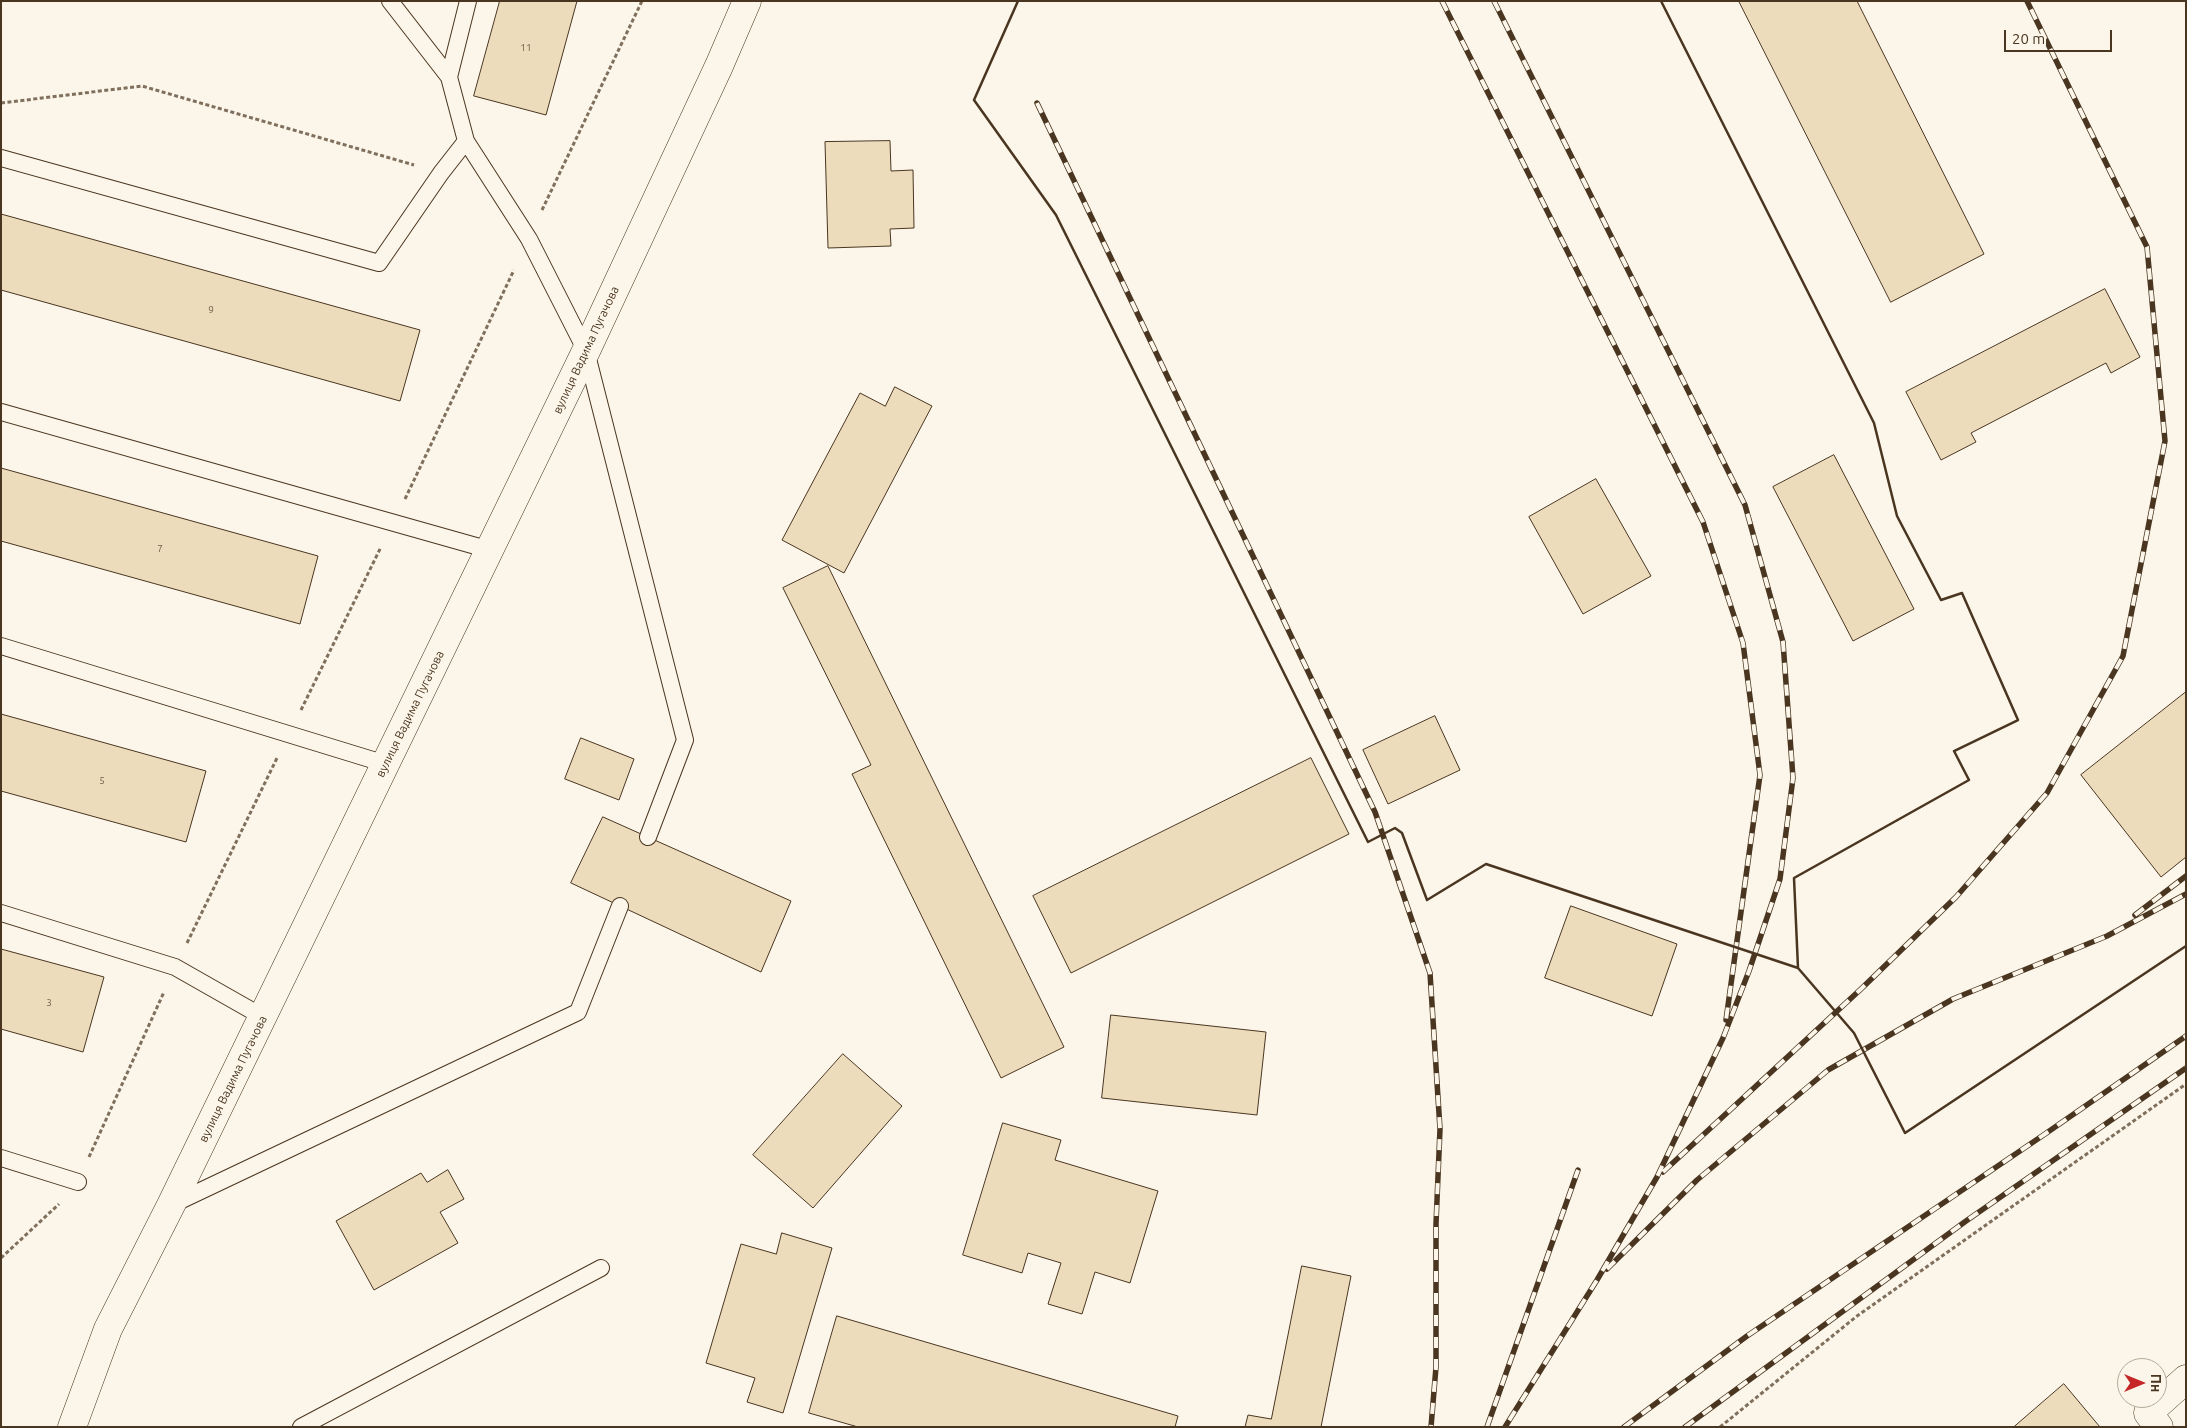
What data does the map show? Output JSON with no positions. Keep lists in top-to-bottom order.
{
  "streets": {
    "main road": ["вулиця Вадима Пугачова"]
  },
  "house_numbers": [
    "11",
    "9",
    "7",
    "5",
    "3"
  ],
  "scale_bar": "20 m",
  "north": "right"
}
